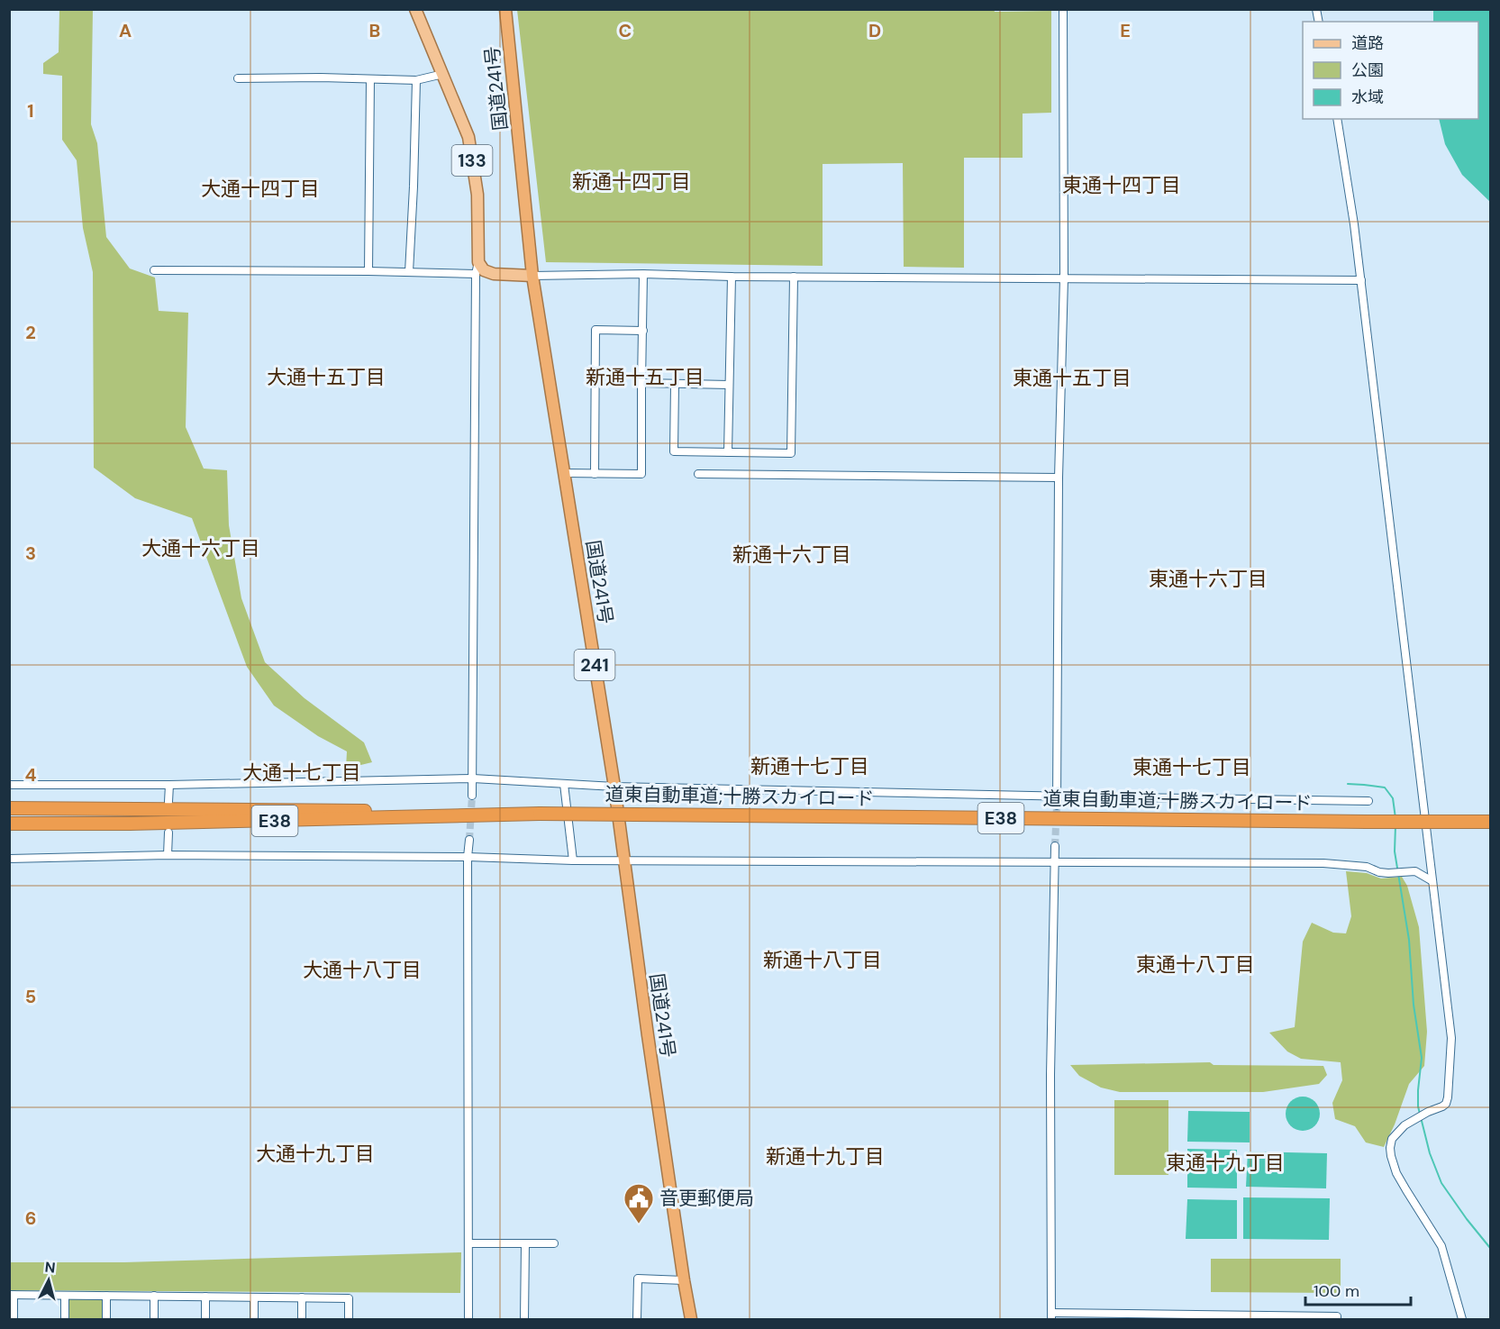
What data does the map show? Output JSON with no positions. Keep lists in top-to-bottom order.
{
  "streets": {
    "highway": [
      "国道241号",
      "241",
      "道東自動車道;十勝スカイロード",
      "E38"
    ],
    "main road": ["133"]
  },
  "districts": [
    "新通十四丁目",
    "東通十四丁目",
    "大通十四丁目",
    "大通十五丁目",
    "新通十五丁目",
    "東通十五丁目",
    "大通十六丁目",
    "新通十六丁目",
    "東通十六丁目",
    "新通十七丁目",
    "東通十七丁目",
    "大通十七丁目",
    "新通十八丁目",
    "東通十八丁目",
    "大通十八丁目",
    "大通十九丁目",
    "新通十九丁目",
    "東通十九丁目"
  ],
  "places": {
    "public building": ["音更郵便局"]
  },
  "legend": ["道路", "公園", "水域"],
  "scale_bar": "100 m",
  "north": "top",
  "grid": {
    "columns": [
      "A",
      "B",
      "C",
      "D",
      "E"
    ],
    "rows": [
      "1",
      "2",
      "3",
      "4",
      "5",
      "6"
    ]
  }
}
